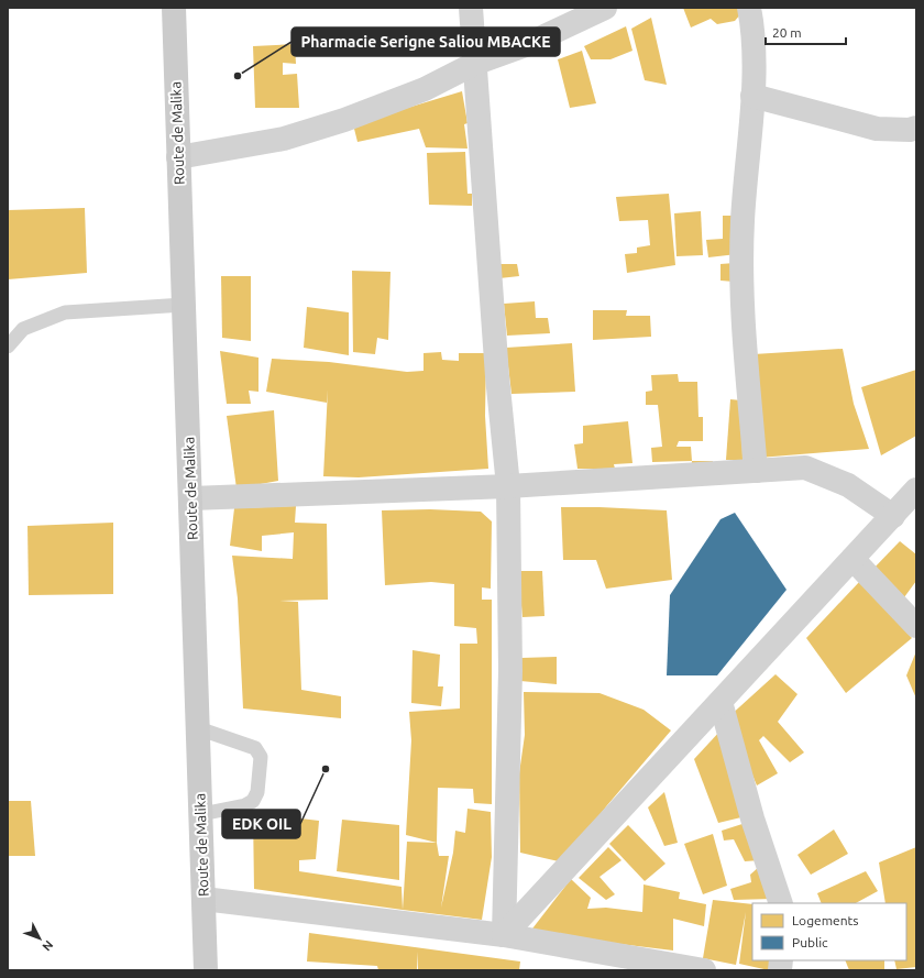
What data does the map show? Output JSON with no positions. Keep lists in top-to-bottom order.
{
  "streets": {
    "main road": ["Route de Malika"]
  },
  "places": ["Pharmacie Serigne Saliou MBACKE", "EDK OIL"],
  "legend": ["Logements", "Public"],
  "scale_bar": "20 m",
  "north": "bottom right"
}
